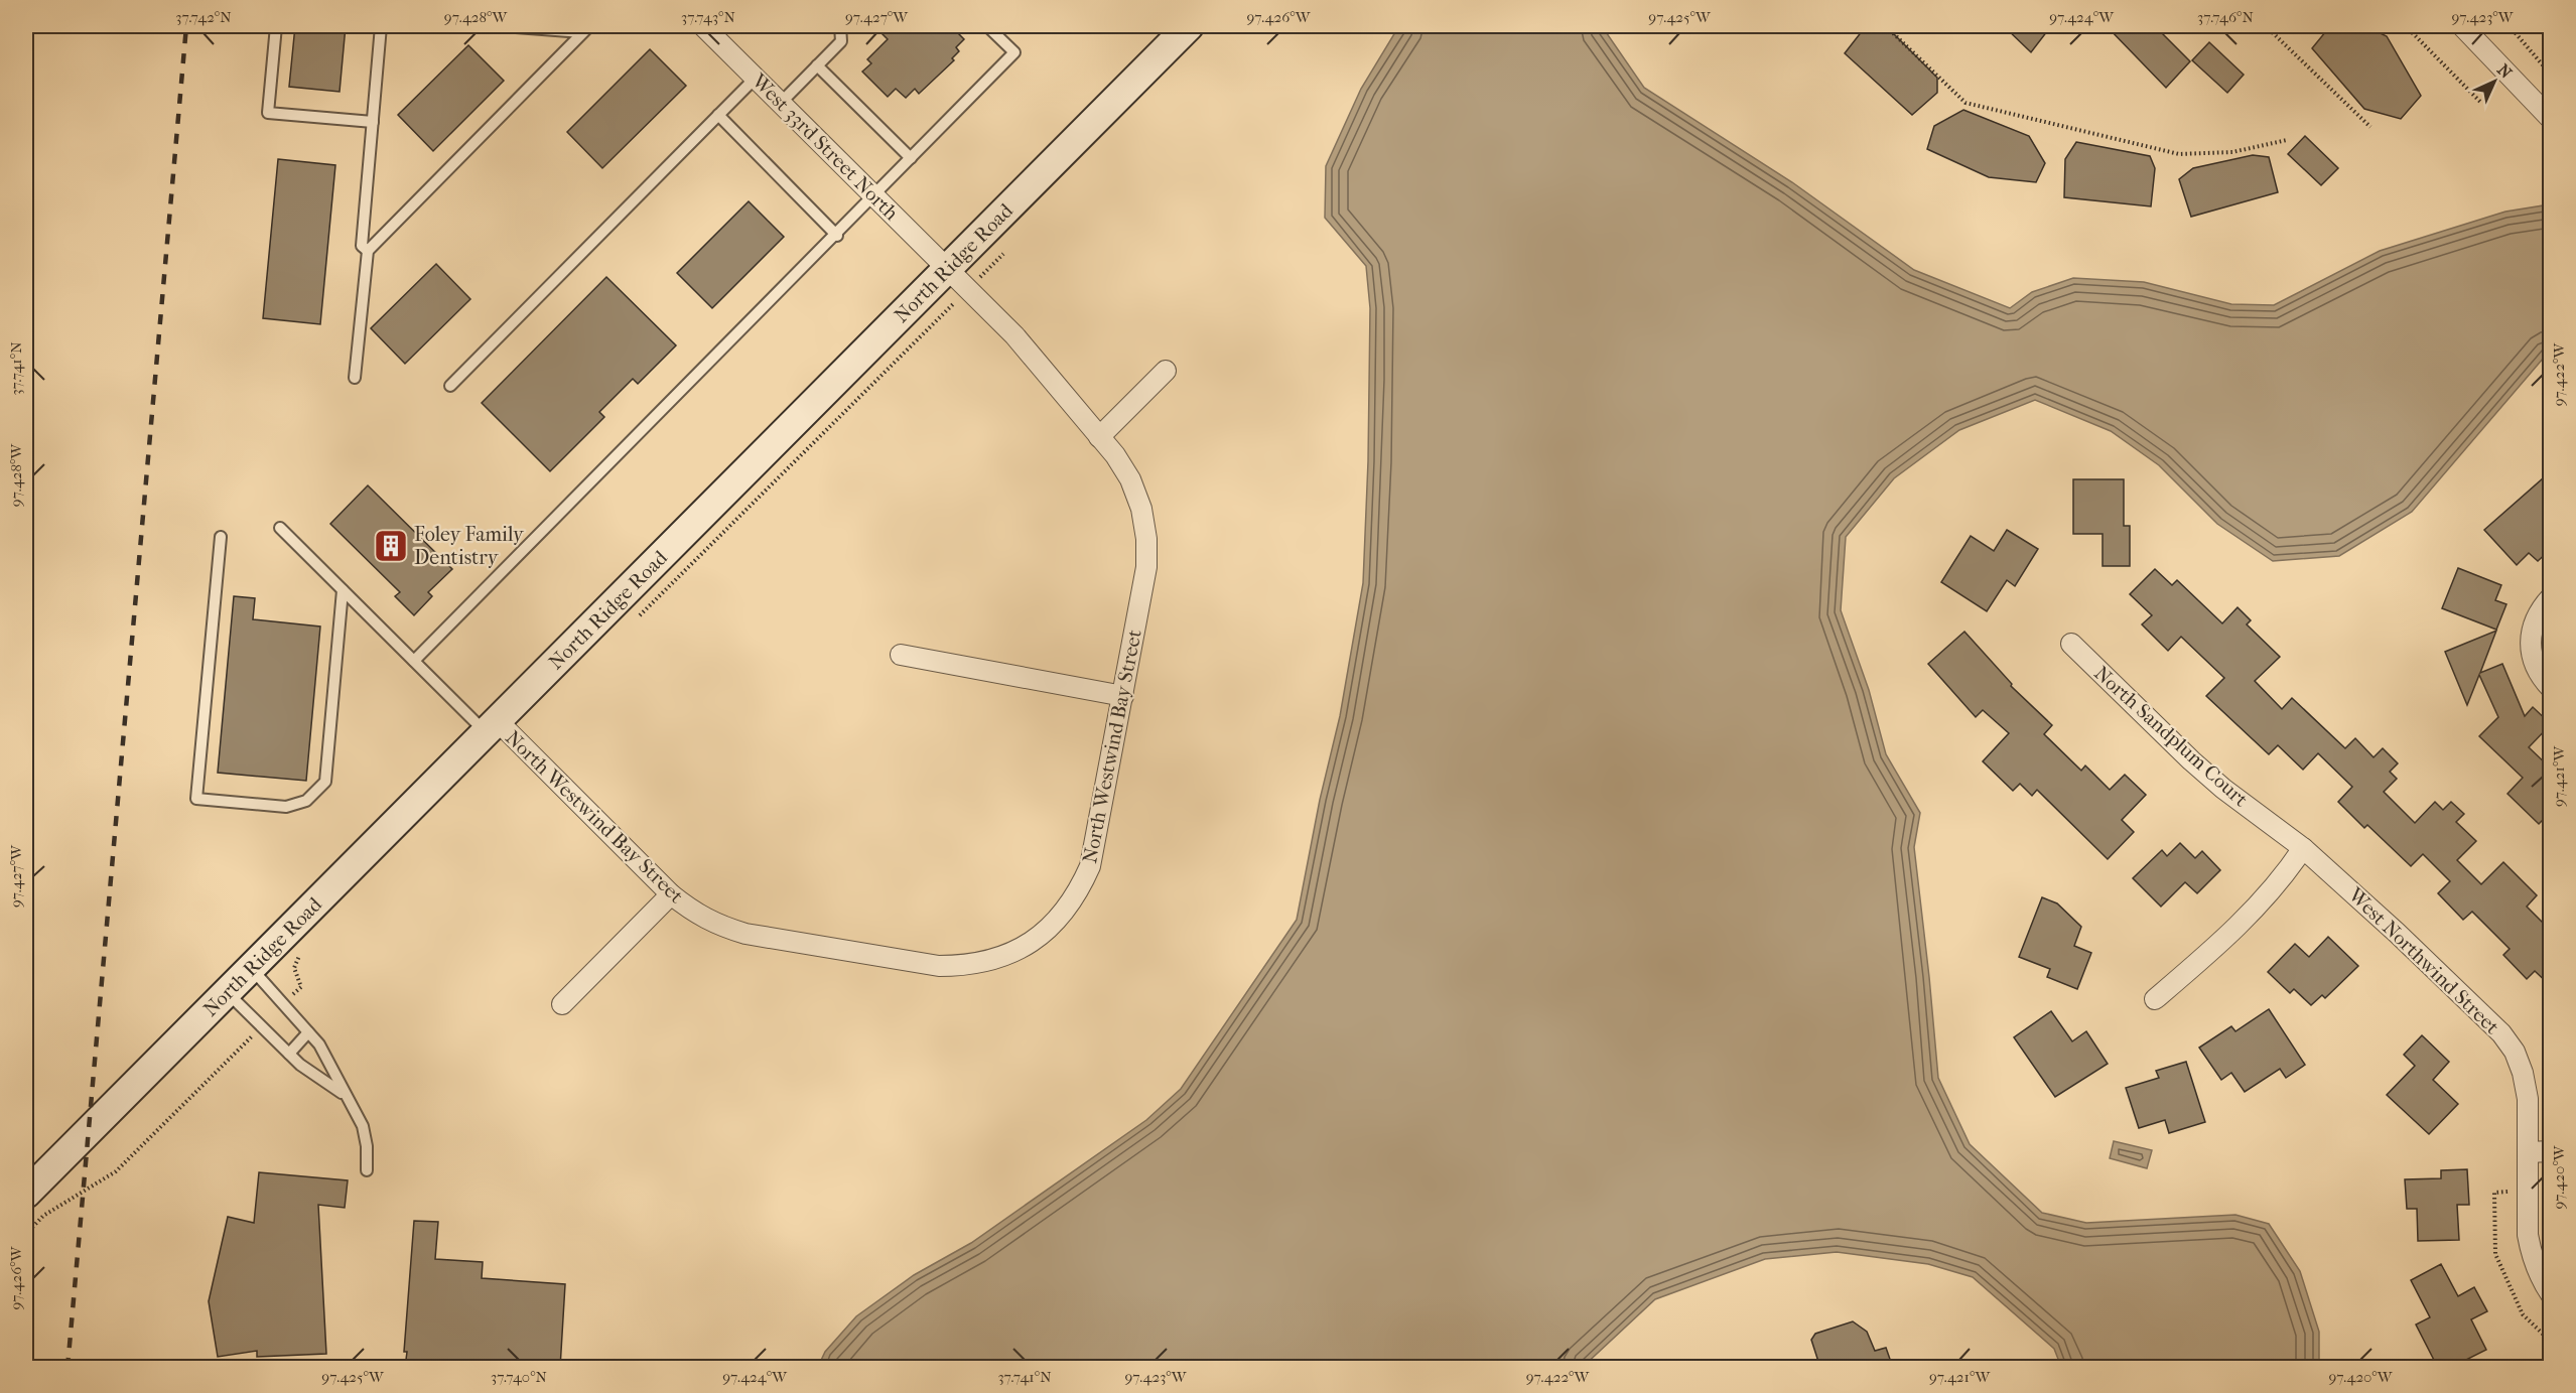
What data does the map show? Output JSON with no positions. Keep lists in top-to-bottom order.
{
  "streets": {
    "main road": ["North Ridge Road"],
    "street": [
      "West 33rd Street North",
      "North Sandplum Court",
      "North Westwind Bay Street",
      "West Northwind Street"
    ]
  },
  "crossings": [
    ["West 33rd Street North", "North Ridge Road"],
    ["West 33rd Street North", "North Westwind Bay Street"],
    ["North Ridge Road", "North Westwind Bay Street"],
    ["North Sandplum Court", "West Northwind Street"]
  ],
  "places": {
    "building": ["Foley Family Dentistry"]
  },
  "north": "top right",
  "coordinates": [
    "37.742°N",
    "97.428°W",
    "37.743°N",
    "97.427°W",
    "97.426°W",
    "97.425°W",
    "97.424°W",
    "37.746°N",
    "97.423°W",
    "37.741°N",
    "97.422°W",
    "97.421°W",
    "97.420°W",
    "37.740°N"
  ]
}
